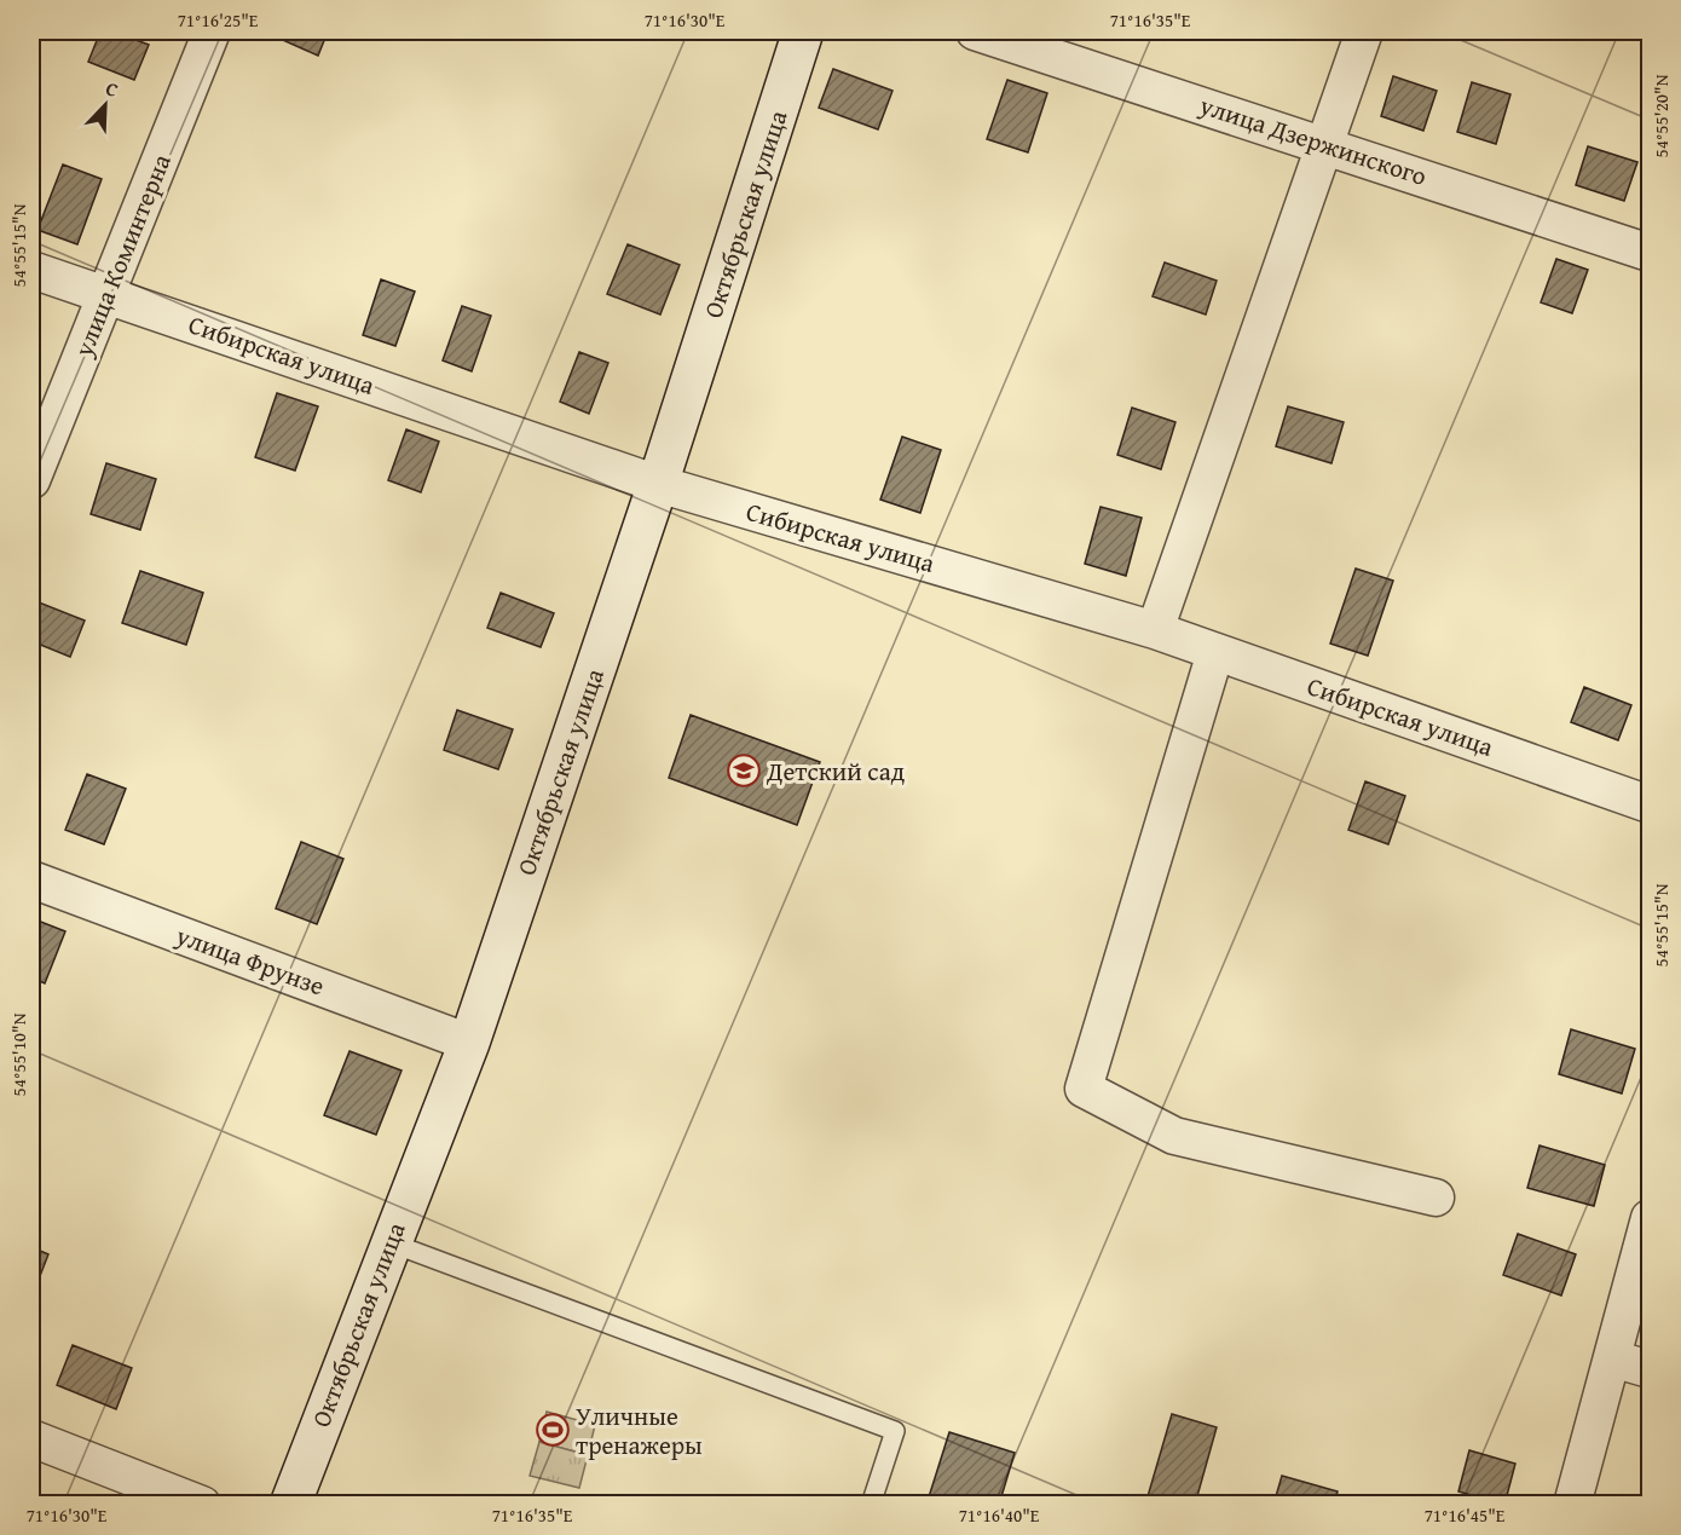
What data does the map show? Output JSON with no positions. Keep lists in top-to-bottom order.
{
  "streets": {
    "street": [
      "улица Дзержинского",
      "Октябрьская улица",
      "улица Коминтерна",
      "Сибирская улица",
      "улица Фрунзе"
    ]
  },
  "crossings": [
    ["Октябрьская улица", "Сибирская улица"],
    ["Октябрьская улица", "улица Фрунзе"],
    ["улица Коминтерна", "Сибирская улица"]
  ],
  "places": {
    "school or university": ["Детский сад"],
    "sports": ["Уличные тренажеры"]
  },
  "north": "top right",
  "coordinates": [
    "71°16'25\"E",
    "71°16'30\"E",
    "71°16'35\"E",
    "54°55'20\"N",
    "54°55'15\"N",
    "54°55'10\"N",
    "71°16'40\"E",
    "71°16'45\"E"
  ]
}
